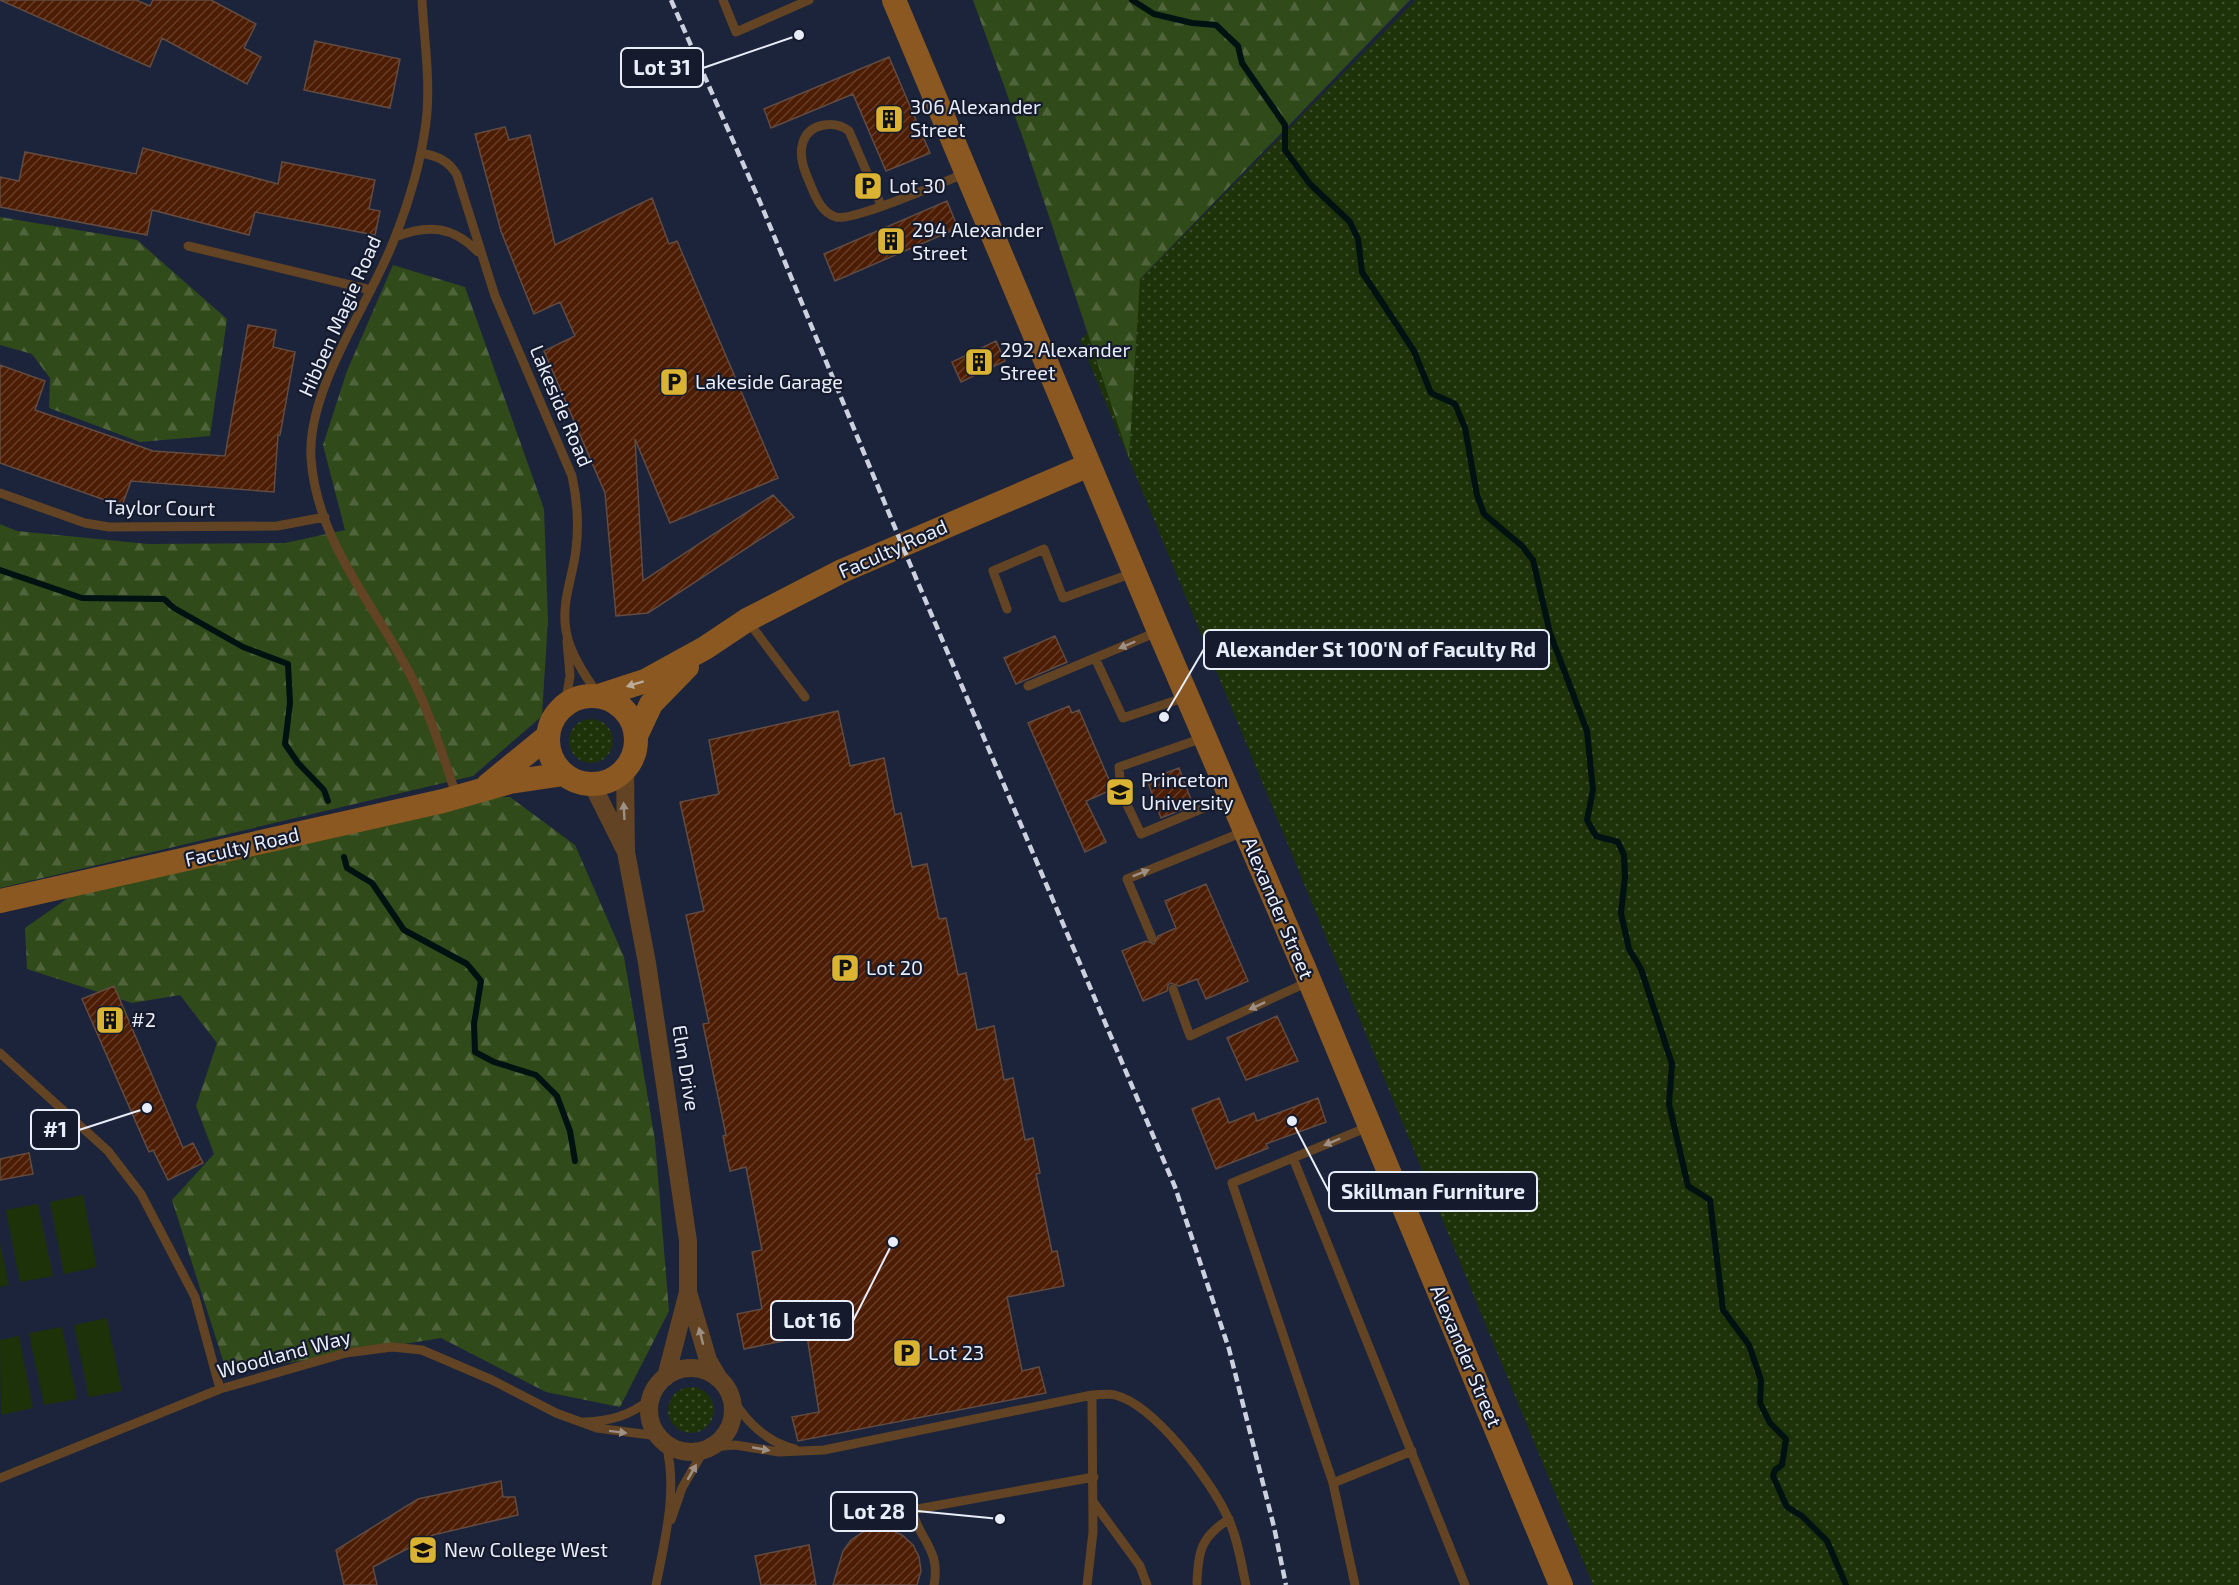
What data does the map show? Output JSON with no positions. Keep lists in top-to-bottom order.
{
  "streets": {
    "main road": ["Faculty Road", "Alexander Street"],
    "street": ["Elm Drive"],
    "lane": [
      "Hibben Magie Road",
      "Lakeside Road",
      "Taylor Court",
      "Woodland Way"
    ]
  },
  "crossings": [
    ["Hibben Magie Road", "Lakeside Road"],
    ["Hibben Magie Road", "Taylor Court"],
    ["Hibben Magie Road", "Faculty Road"],
    ["Lakeside Road", "Faculty Road"],
    ["Lakeside Road", "Elm Drive"],
    ["Faculty Road", "Alexander Street"],
    ["Faculty Road", "Elm Drive"],
    ["Elm Drive", "Woodland Way"]
  ],
  "places": {
    "other": [
      "Lot 31",
      "Alexander St 100'N of Faculty Rd",
      "#1",
      "Skillman Furniture",
      "Lot 16",
      "Lot 28"
    ],
    "building": [
      "306 Alexander Street",
      "294 Alexander Street",
      "292 Alexander Street",
      "#2"
    ],
    "parking": [
      "Lot 30",
      "Lakeside Garage",
      "Lot 20",
      "Lot 23"
    ],
    "school or university": ["Princeton University", "New College West"]
  }
}
